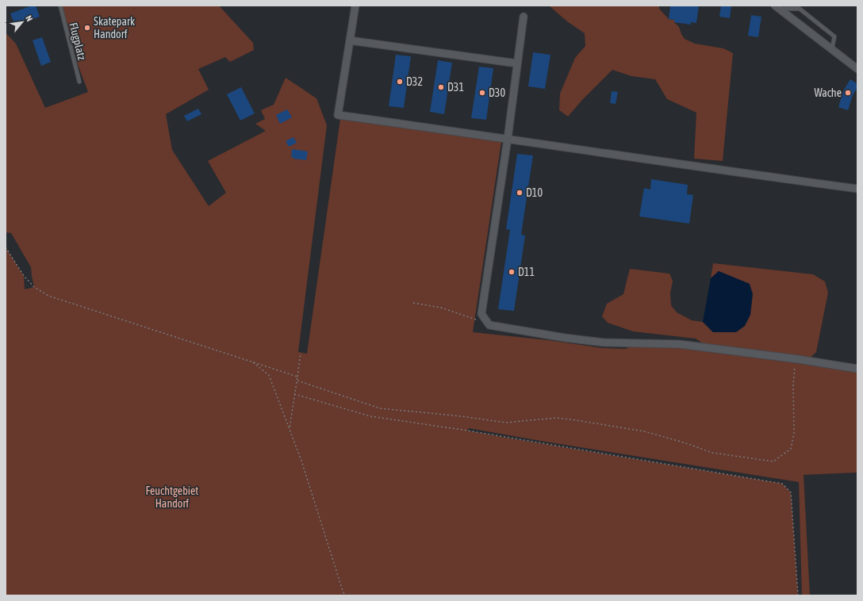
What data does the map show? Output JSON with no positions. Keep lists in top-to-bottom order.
{
  "streets": {
    "lane": ["Flugplatz"]
  },
  "parks": ["Feuchtgebiet Handorf"],
  "places": [
    "Skatepark Handorf",
    "D32",
    "D31",
    "D30",
    "Wache",
    "D10",
    "D11"
  ],
  "north": "top right"
}
